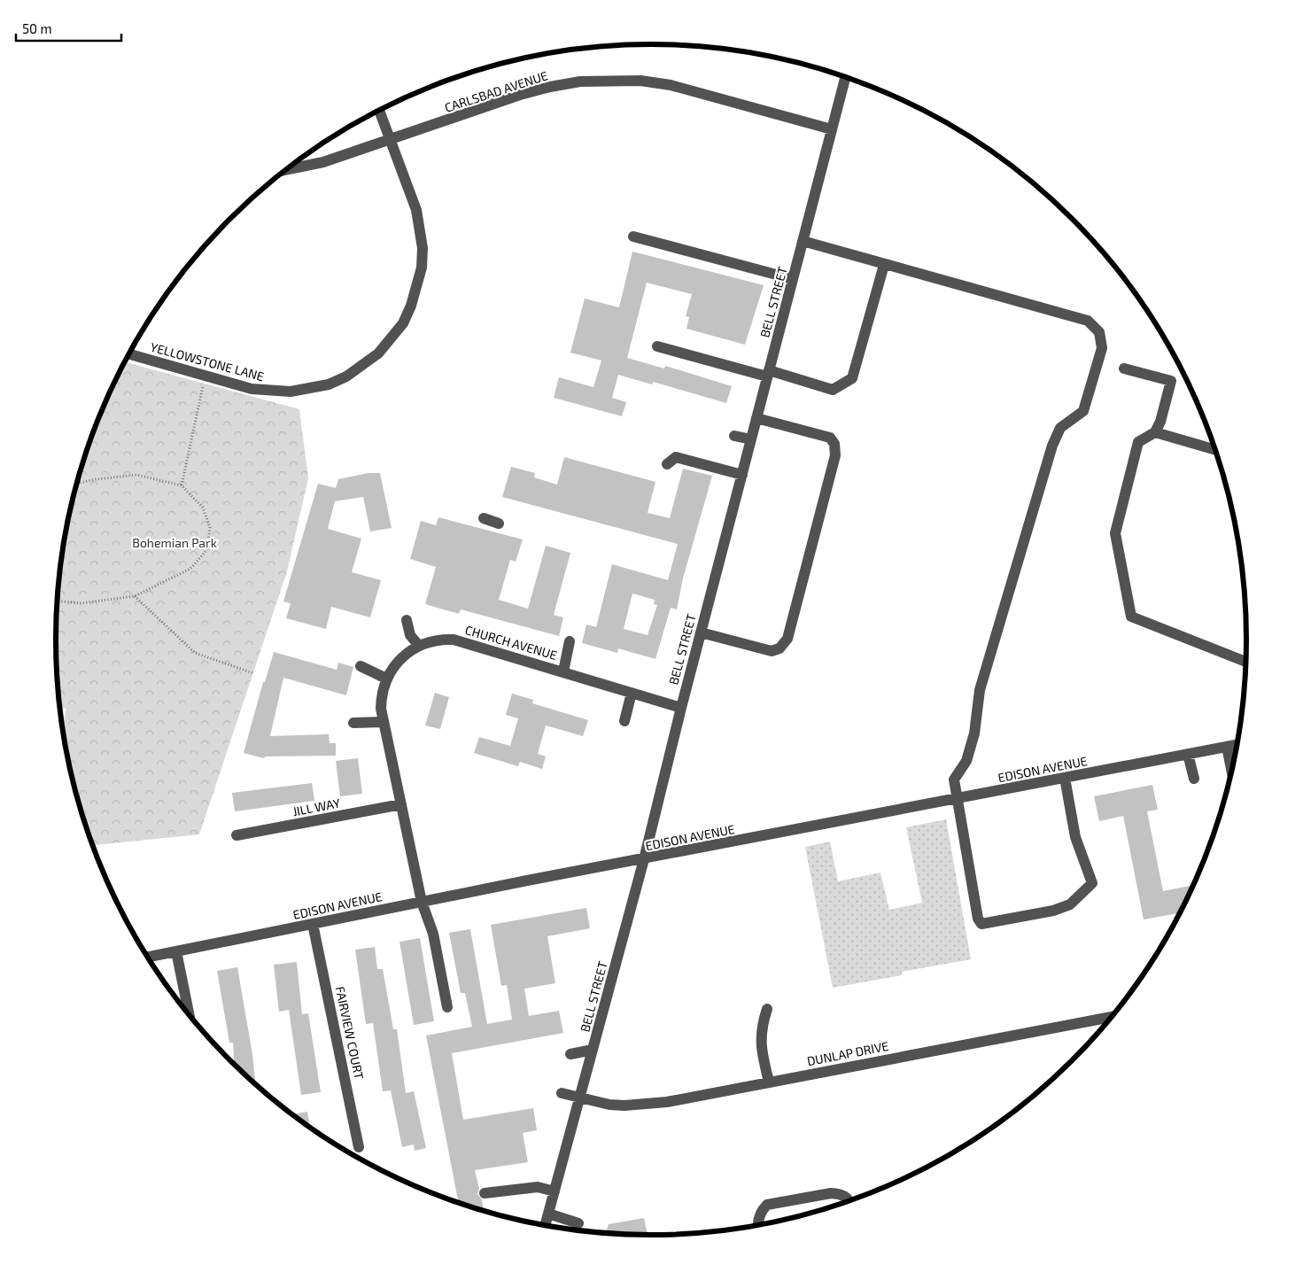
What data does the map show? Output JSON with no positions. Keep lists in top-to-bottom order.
{
  "streets": {
    "street": [
      "CARLSBAD AVENUE",
      "BELL STREET",
      "YELLOWSTONE LANE",
      "CHURCH AVENUE",
      "EDISON AVENUE",
      "JILL WAY",
      "FAIRVIEW COURT",
      "DUNLAP DRIVE"
    ]
  },
  "crossings": [
    ["CARLSBAD AVENUE", "BELL STREET"],
    ["CARLSBAD AVENUE", "YELLOWSTONE LANE"],
    ["BELL STREET", "CHURCH AVENUE"],
    ["BELL STREET", "EDISON AVENUE"],
    ["BELL STREET", "DUNLAP DRIVE"],
    ["CHURCH AVENUE", "EDISON AVENUE"],
    ["CHURCH AVENUE", "JILL WAY"],
    ["EDISON AVENUE", "FAIRVIEW COURT"]
  ],
  "parks": ["Bohemian Park"],
  "scale_bar": "50 m"
}
